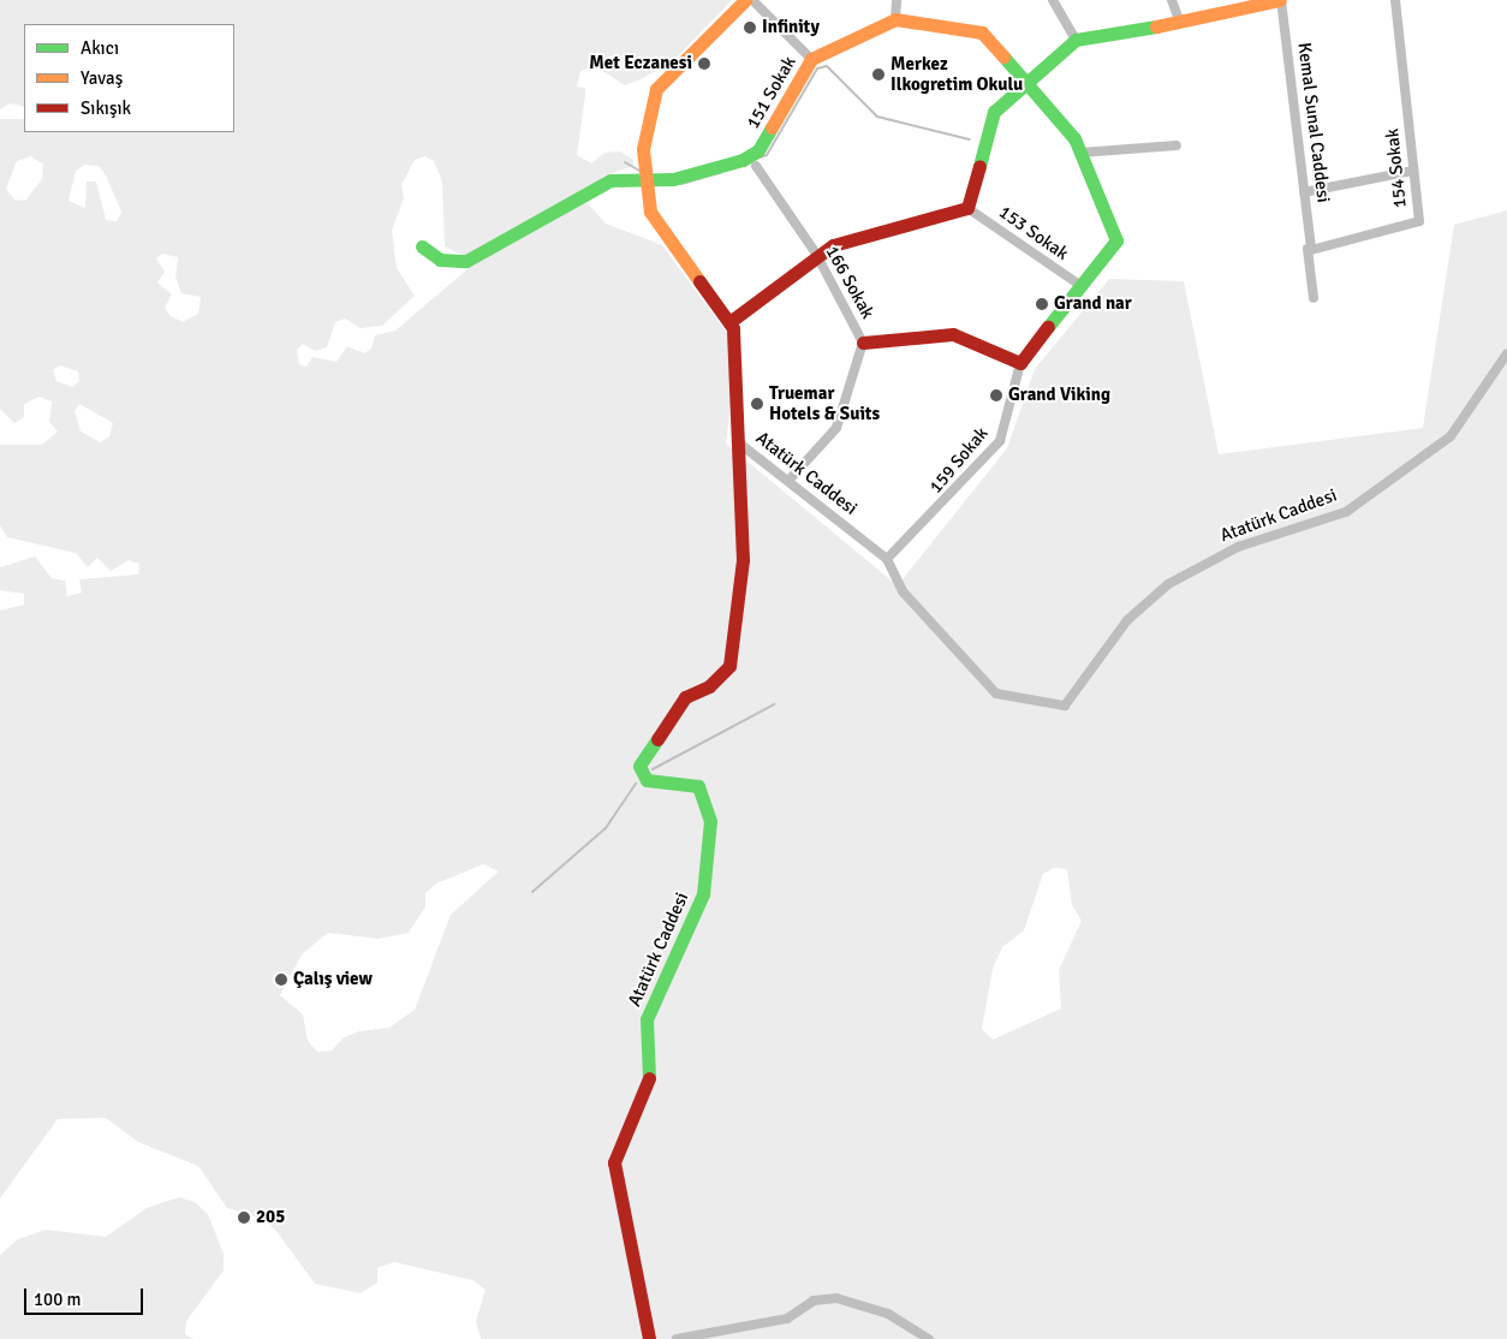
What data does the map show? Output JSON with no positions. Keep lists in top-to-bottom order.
{
  "streets": {
    "street": [
      "151 Sokak",
      "Kemal Sunal Caddesi",
      "154 Sokak",
      "153 Sokak",
      "166 Sokak",
      "159 Sokak",
      "Atatürk Caddesi"
    ]
  },
  "crossings": [
    ["151 Sokak", "Atatürk Caddesi"],
    ["Kemal Sunal Caddesi", "154 Sokak"],
    ["166 Sokak", "Atatürk Caddesi"],
    ["159 Sokak", "Atatürk Caddesi"]
  ],
  "places": [
    "Infinity",
    "Met Eczanesi",
    "Merkez Ilkogretim Okulu",
    "Grand nar",
    "Grand Viking",
    "Truemar Hotels & Suits",
    "Çalış view",
    "205"
  ],
  "legend": ["Akıcı", "Yavaş", "Sıkışık"],
  "scale_bar": "100 m"
}
